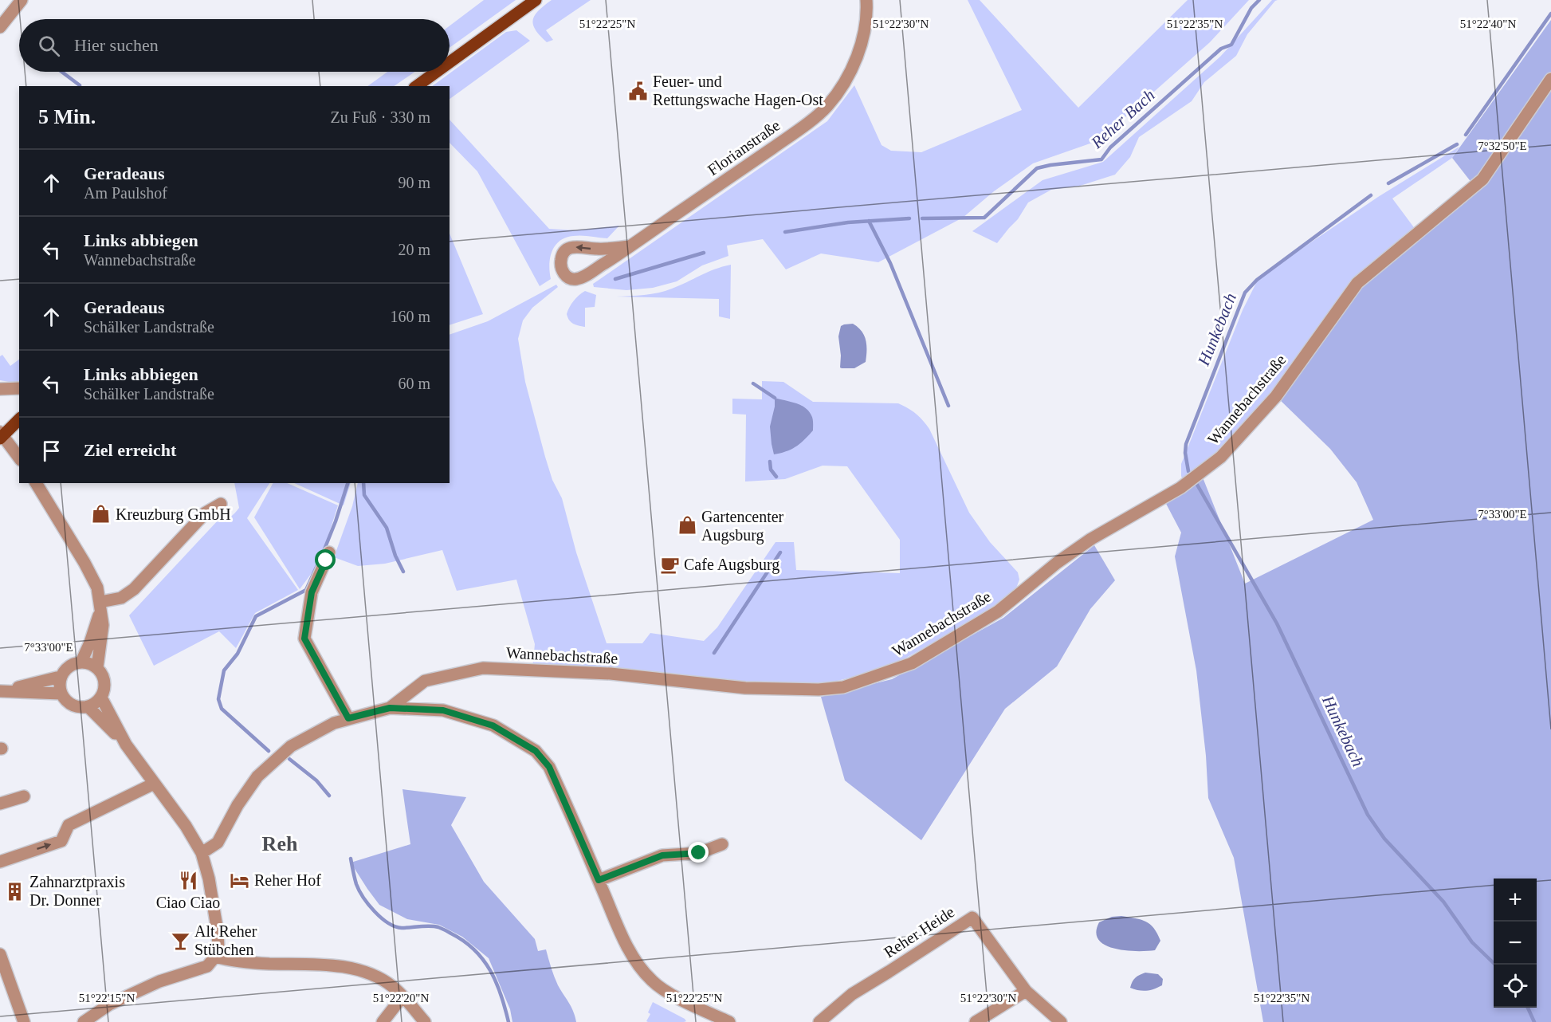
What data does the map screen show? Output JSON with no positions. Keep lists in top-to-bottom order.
{
  "streets": {
    "street": ["Florianstraße", "Wannebachstraße", "Reher Heide"]
  },
  "districts": ["Reh"],
  "water": ["Reher Bach", "Hunkebach"],
  "places": {
    "public building": ["Feuer- und Rettungswache Hagen-Ost"],
    "shop": ["Kreuzburg GmbH", "Gartencenter Augsburg"],
    "cafe": ["Cafe Augsburg"],
    "restaurant": ["Ciao Ciao"],
    "hotel": ["Reher Hof"],
    "building": ["Zahnarztpraxis Dr. Donner"],
    "bar": ["Alt Reher Stübchen"]
  },
  "page": {
    "search": "Hier suchen",
    "heading": ["5 Min.", "Zu Fuß · 330 m"],
    "list": [
      ["Geradeaus", "Am Paulshof", "90 m"],
      ["Links abbiegen", "Wannebachstraße", "20 m"],
      ["Geradeaus", "Schälker Landstraße", "160 m"],
      ["Links abbiegen", "Schälker Landstraße", "60 m"],
      "Ziel erreicht"
    ],
    "map_buttons": ["+", "−"]
  },
  "coordinates": [
    "51°22'25\"N",
    "51°22'30\"N",
    "51°22'35\"N",
    "51°22'40\"N",
    "7°32'50\"E",
    "7°33'00\"E",
    "51°22'15\"N",
    "51°22'20\"N"
  ]
}
